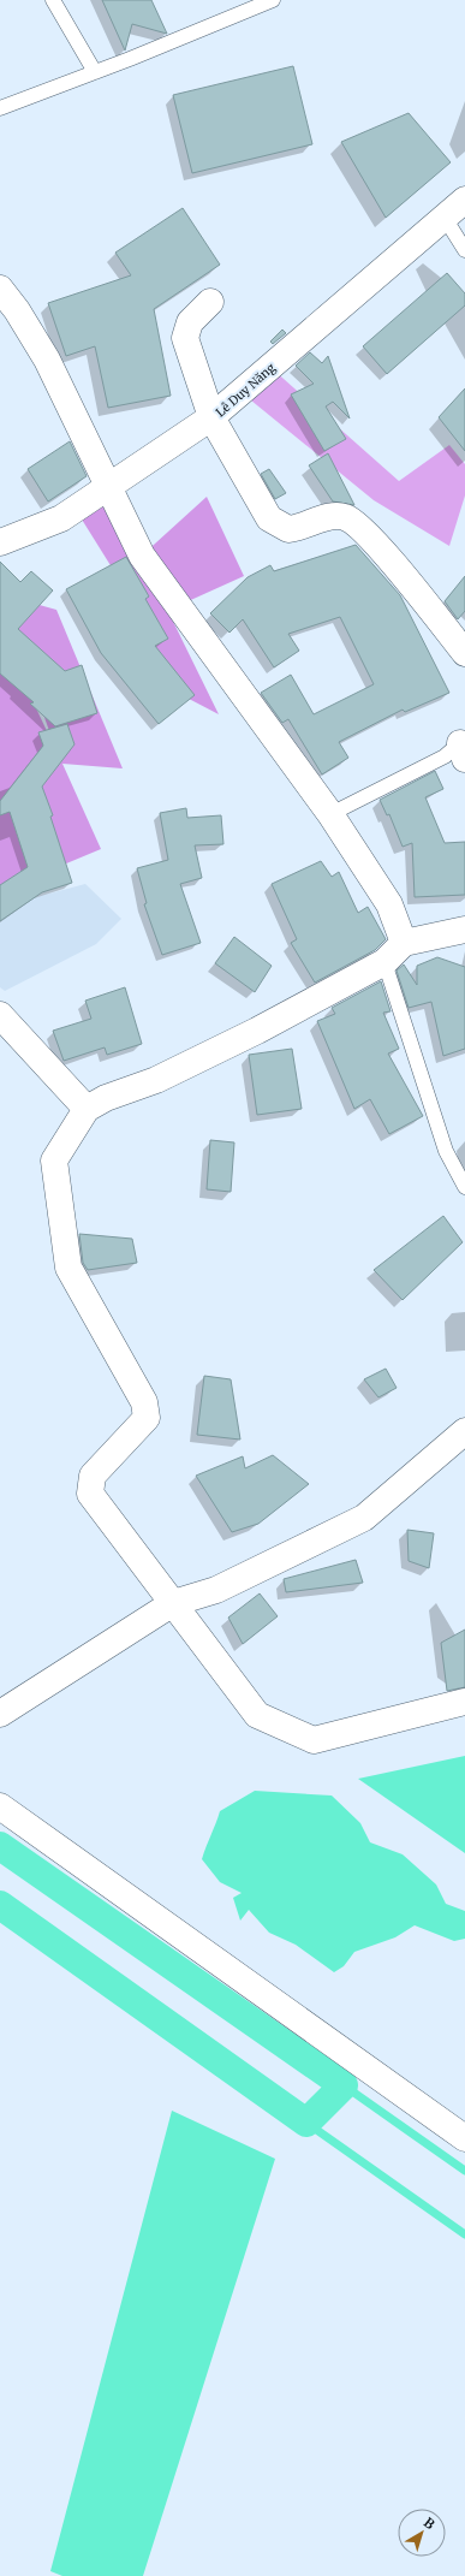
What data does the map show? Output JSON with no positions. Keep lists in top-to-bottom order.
{
  "streets": {
    "street": ["Lê Duy Năng"]
  },
  "north": "top right"
}
